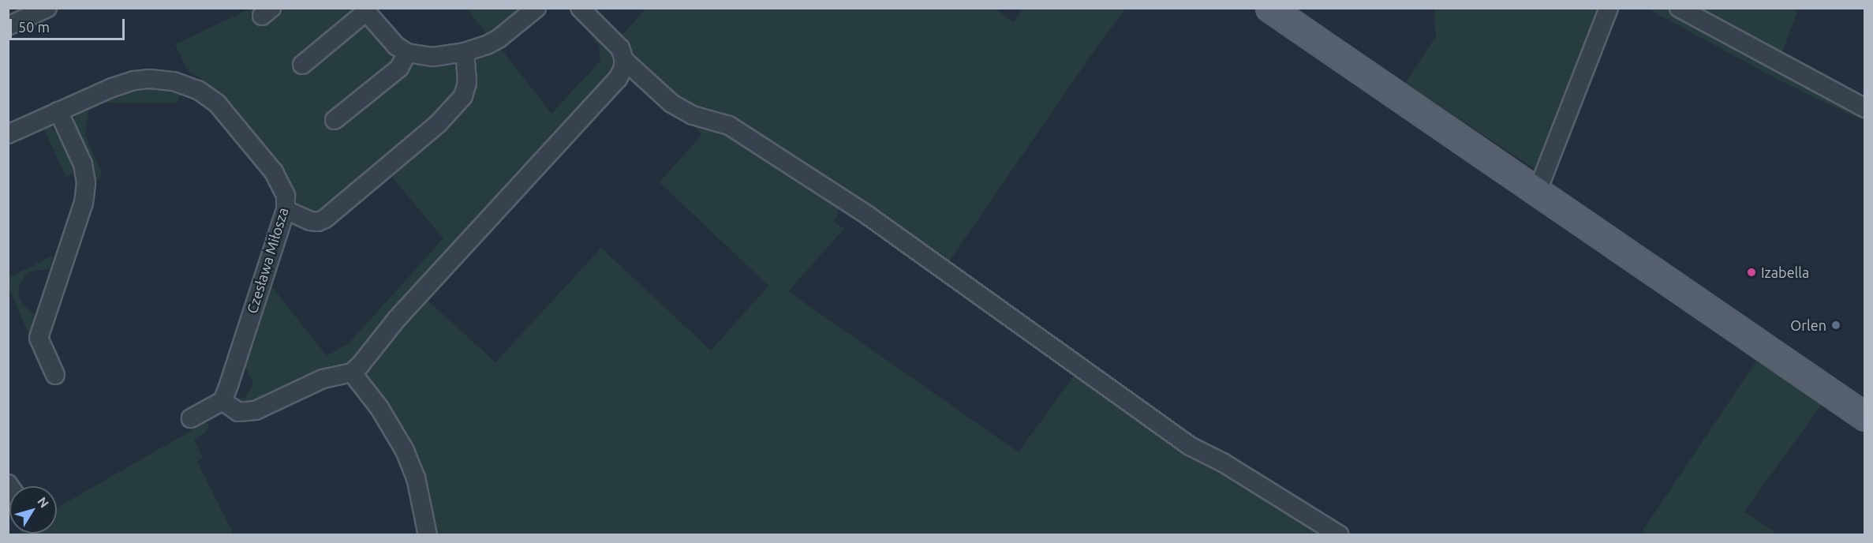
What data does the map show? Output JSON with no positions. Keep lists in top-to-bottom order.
{
  "streets": {
    "street": ["Czesława Miłosza"]
  },
  "places": ["Izabella", "Orlen"],
  "scale_bar": "50 m",
  "north": "top right"
}
